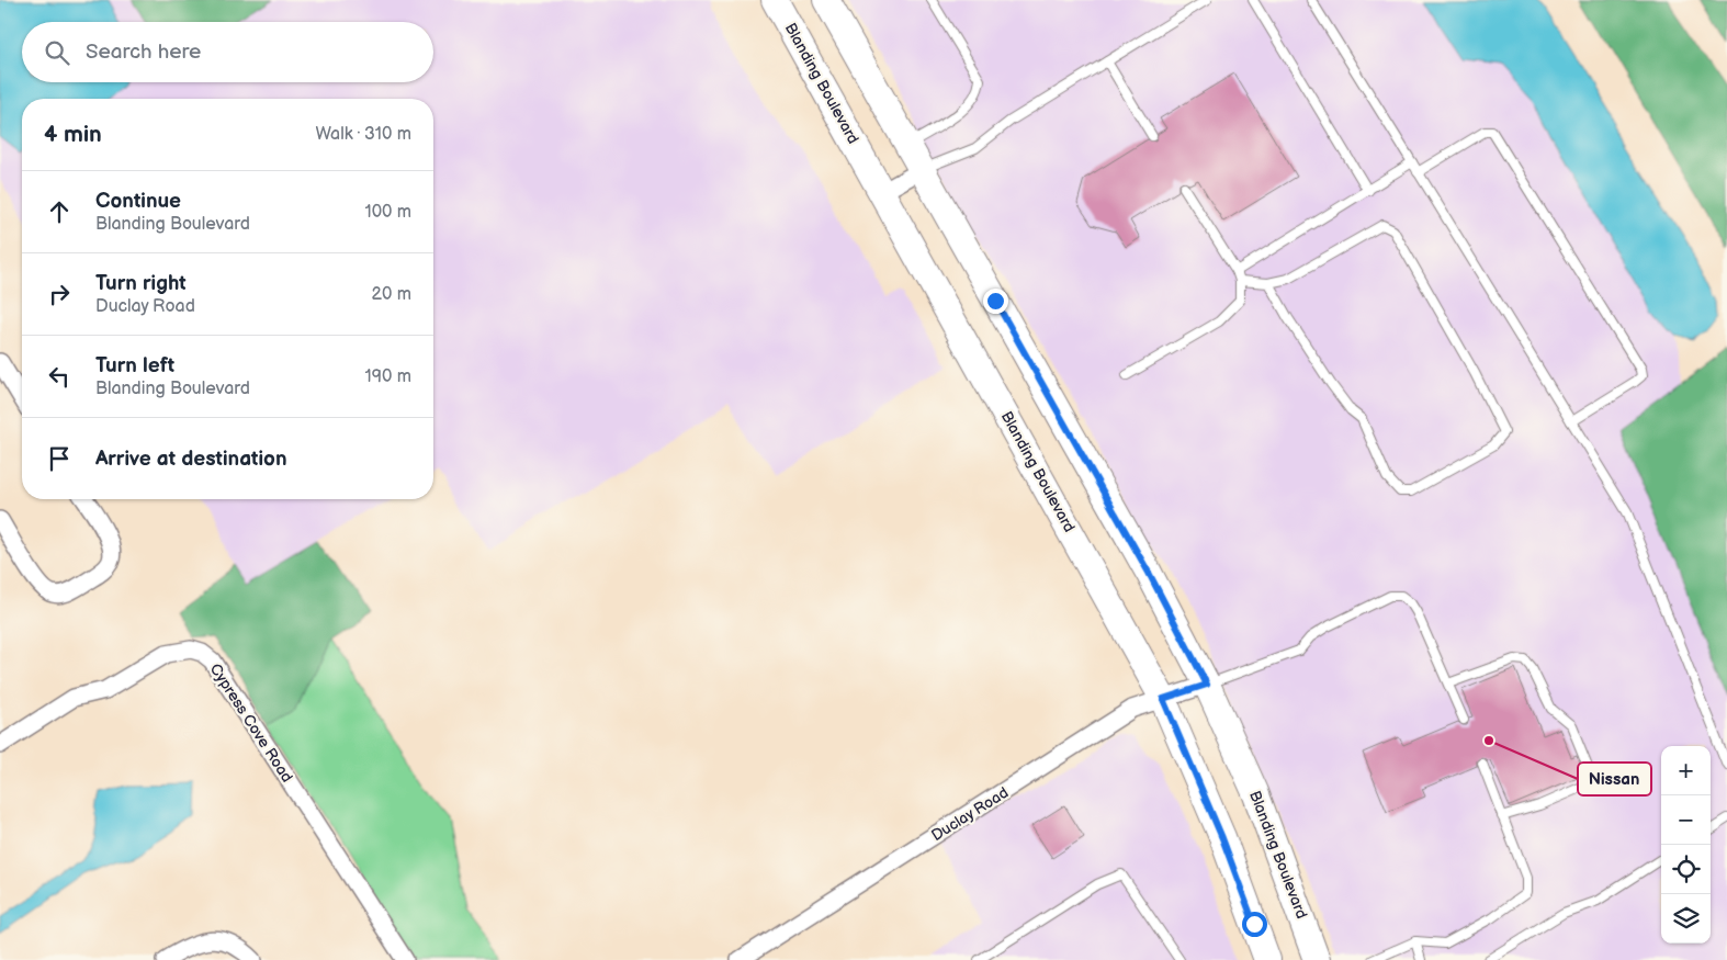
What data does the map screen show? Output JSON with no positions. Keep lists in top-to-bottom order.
{
  "streets": {
    "main road": ["Blanding Boulevard"],
    "street": ["Cypress Cove Road", "Duclay Road"]
  },
  "crossings": [
    ["Blanding Boulevard", "Duclay Road"]
  ],
  "places": ["Nissan"],
  "page": {
    "search": "Search here",
    "heading": ["4 min", "Walk · 310 m"],
    "list": [
      ["Continue", "Blanding Boulevard", "100 m"],
      ["Turn right", "Duclay Road", "20 m"],
      ["Turn left", "Blanding Boulevard", "190 m"],
      "Arrive at destination"
    ],
    "map_buttons": ["+", "−"]
  }
}
